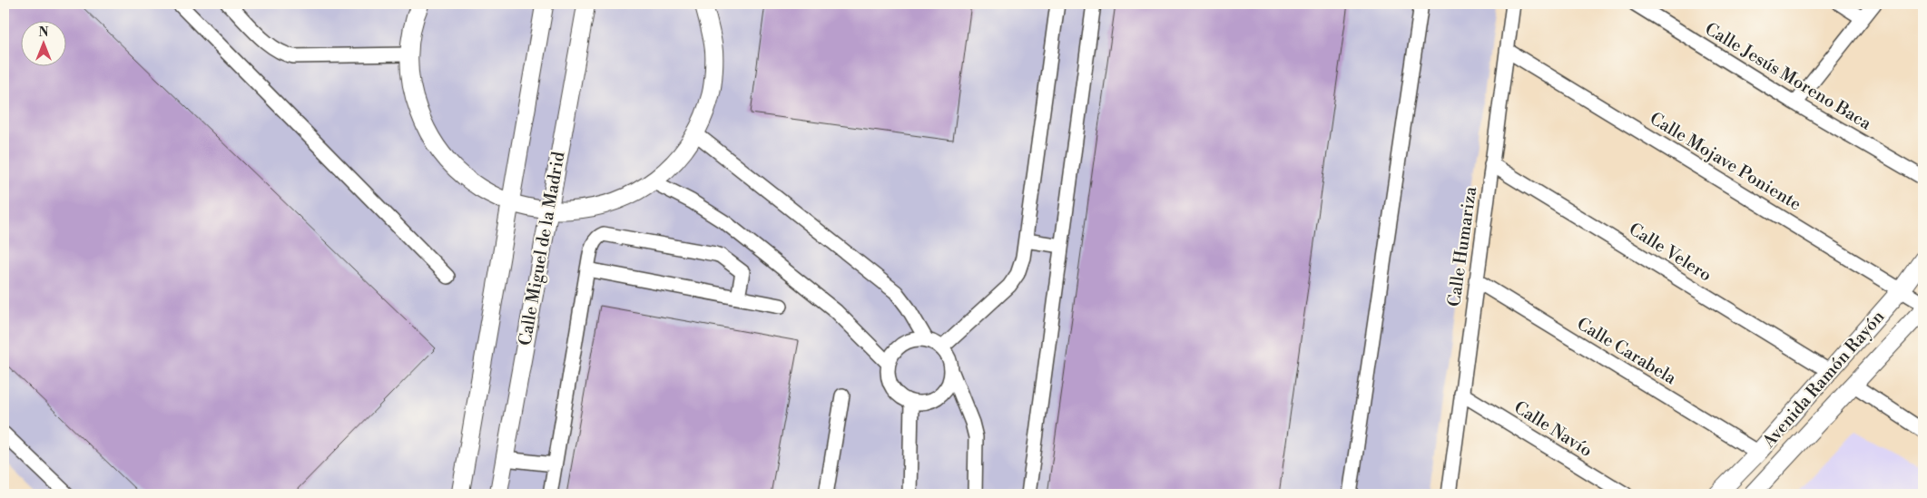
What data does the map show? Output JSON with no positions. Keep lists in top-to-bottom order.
{
  "streets": {
    "main road": ["Calle Miguel de la Madrid", "Avenida Ramón Rayón"],
    "street": [
      "Calle Jesús Moreno Baca",
      "Calle Mojave Poniente",
      "Calle Humariza",
      "Calle Velero",
      "Calle Carabela",
      "Calle Navío"
    ]
  },
  "crossings": [
    ["Calle Mojave Poniente", "Calle Humariza"],
    ["Calle Mojave Poniente", "Avenida Ramón Rayón"],
    ["Calle Humariza", "Calle Velero"],
    ["Calle Humariza", "Calle Carabela"],
    ["Calle Humariza", "Calle Navío"],
    ["Calle Velero", "Avenida Ramón Rayón"],
    ["Calle Carabela", "Avenida Ramón Rayón"]
  ],
  "north": "top"
}
